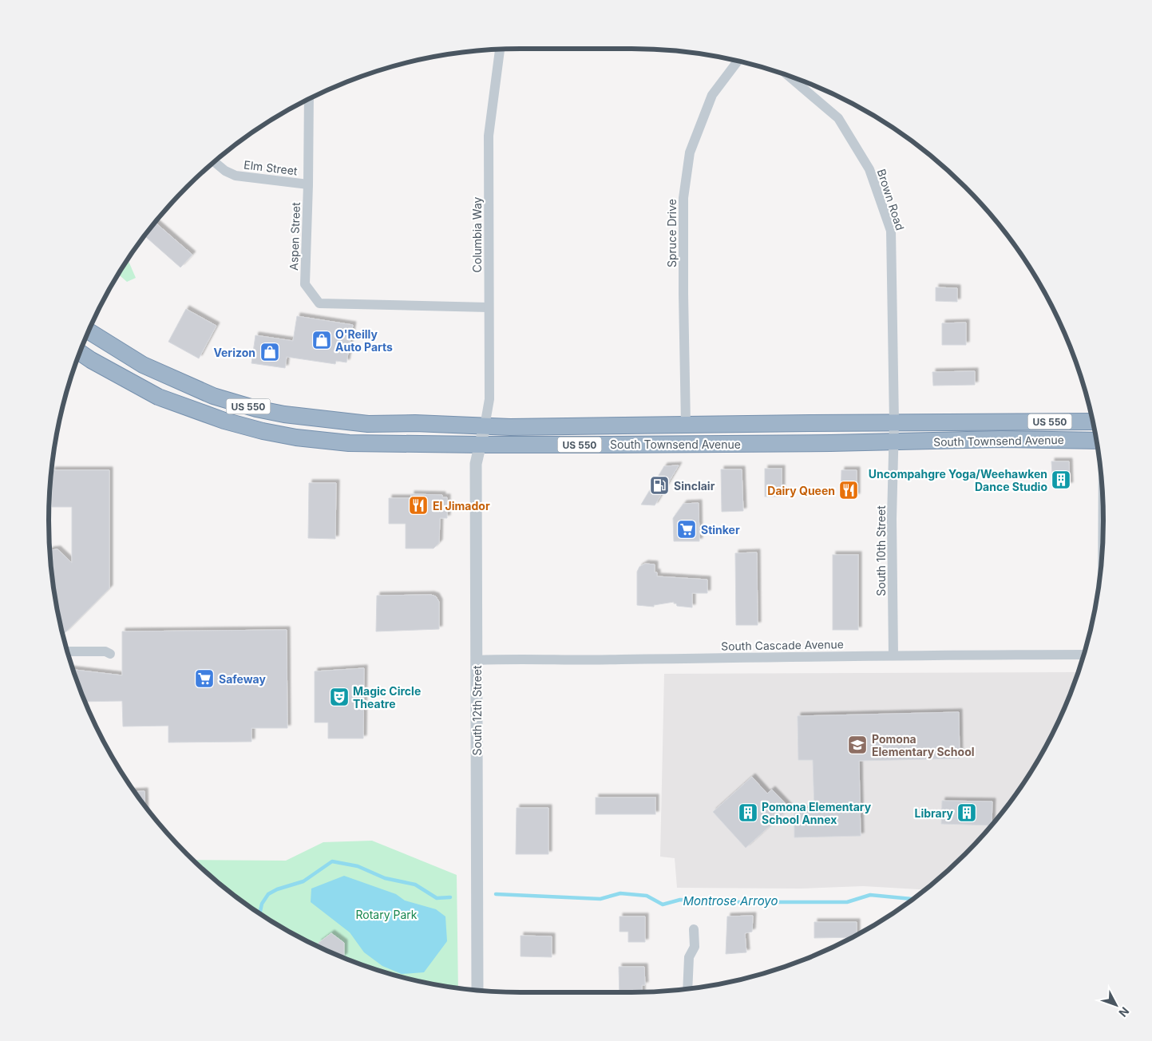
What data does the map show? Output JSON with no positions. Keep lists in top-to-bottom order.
{
  "streets": {
    "highway": ["US 550", "South Townsend Avenue"],
    "street": [
      "Elm Street",
      "Brown Road",
      "Spruce Drive",
      "Columbia Way",
      "Aspen Street",
      "South 10th Street",
      "South Cascade Avenue",
      "South 12th Street"
    ]
  },
  "crossings": [
    ["Elm Street", "Aspen Street"],
    ["Brown Road", "South Townsend Avenue"],
    ["Brown Road", "South 10th Street"],
    ["Spruce Drive", "South Townsend Avenue"],
    ["Columbia Way", "Aspen Street"],
    ["Columbia Way", "South Townsend Avenue"],
    ["Columbia Way", "South 12th Street"],
    ["South Townsend Avenue", "South 10th Street"],
    ["South Townsend Avenue", "South 12th Street"],
    ["South 10th Street", "South Cascade Avenue"],
    ["South Cascade Avenue", "South 12th Street"]
  ],
  "water": ["Montrose Arroyo"],
  "parks": ["Rotary Park"],
  "places": {
    "shop": ["O'Reilly Auto Parts", "Verizon"],
    "building": ["Uncompahgre Yoga/Weehawken Dance Studio", "Pomona Elementary School Annex", "Library"],
    "fuel station": ["Sinclair"],
    "restaurant": ["Dairy Queen", "El Jimador"],
    "supermarket": ["Stinker", "Safeway"],
    "theatre": ["Magic Circle Theatre"],
    "school or university": ["Pomona Elementary School"]
  },
  "north": "bottom right"
}
